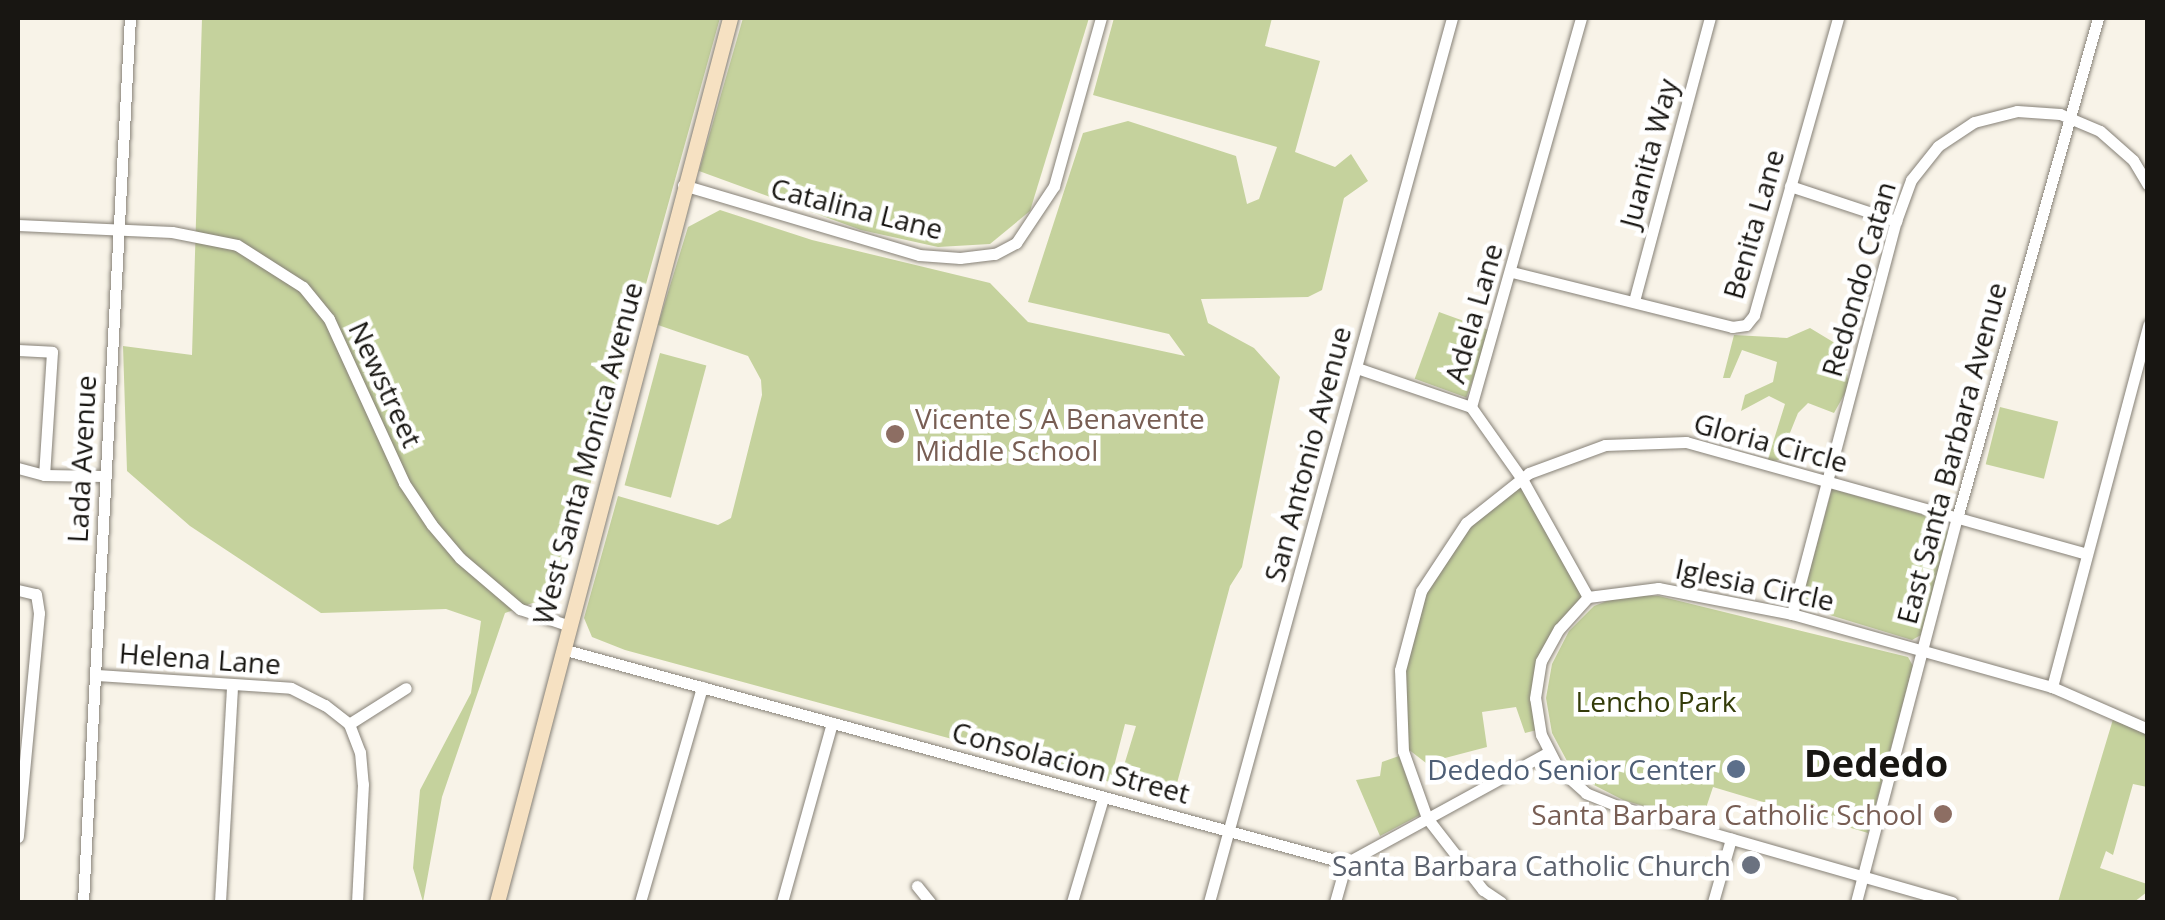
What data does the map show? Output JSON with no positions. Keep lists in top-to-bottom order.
{
  "streets": {
    "main road": ["West Santa Monica Avenue"],
    "street": [
      "Juanita Way",
      "Catalina Lane",
      "Benita Lane",
      "Redondo Catan",
      "Adela Lane",
      "Newstreet",
      "Gloria Circle",
      "East Santa Barbara Avenue",
      "San Antonio Avenue",
      "Lada Avenue",
      "Iglesia Circle",
      "Helena Lane",
      "Consolacion Street"
    ]
  },
  "crossings": [
    ["Juanita Way", "Benita Lane"],
    ["Catalina Lane", "West Santa Monica Avenue"],
    ["Benita Lane", "Adela Lane"],
    ["Redondo Catan", "Gloria Circle"],
    ["Redondo Catan", "East Santa Barbara Avenue"],
    ["Redondo Catan", "Iglesia Circle"],
    ["Adela Lane", "Gloria Circle"],
    ["Adela Lane", "Iglesia Circle"],
    ["Newstreet", "West Santa Monica Avenue"],
    ["Newstreet", "Lada Avenue"],
    ["Gloria Circle", "East Santa Barbara Avenue"],
    ["West Santa Monica Avenue", "Consolacion Street"],
    ["East Santa Barbara Avenue", "Iglesia Circle"],
    ["San Antonio Avenue", "Consolacion Street"],
    ["Lada Avenue", "Helena Lane"]
  ],
  "districts": ["Dededo"],
  "parks": ["Lencho Park"],
  "places": [
    "Vicente S A Benavente Middle School",
    "Dededo Senior Center",
    "Santa Barbara Catholic School",
    "Santa Barbara Catholic Church"
  ]
}
